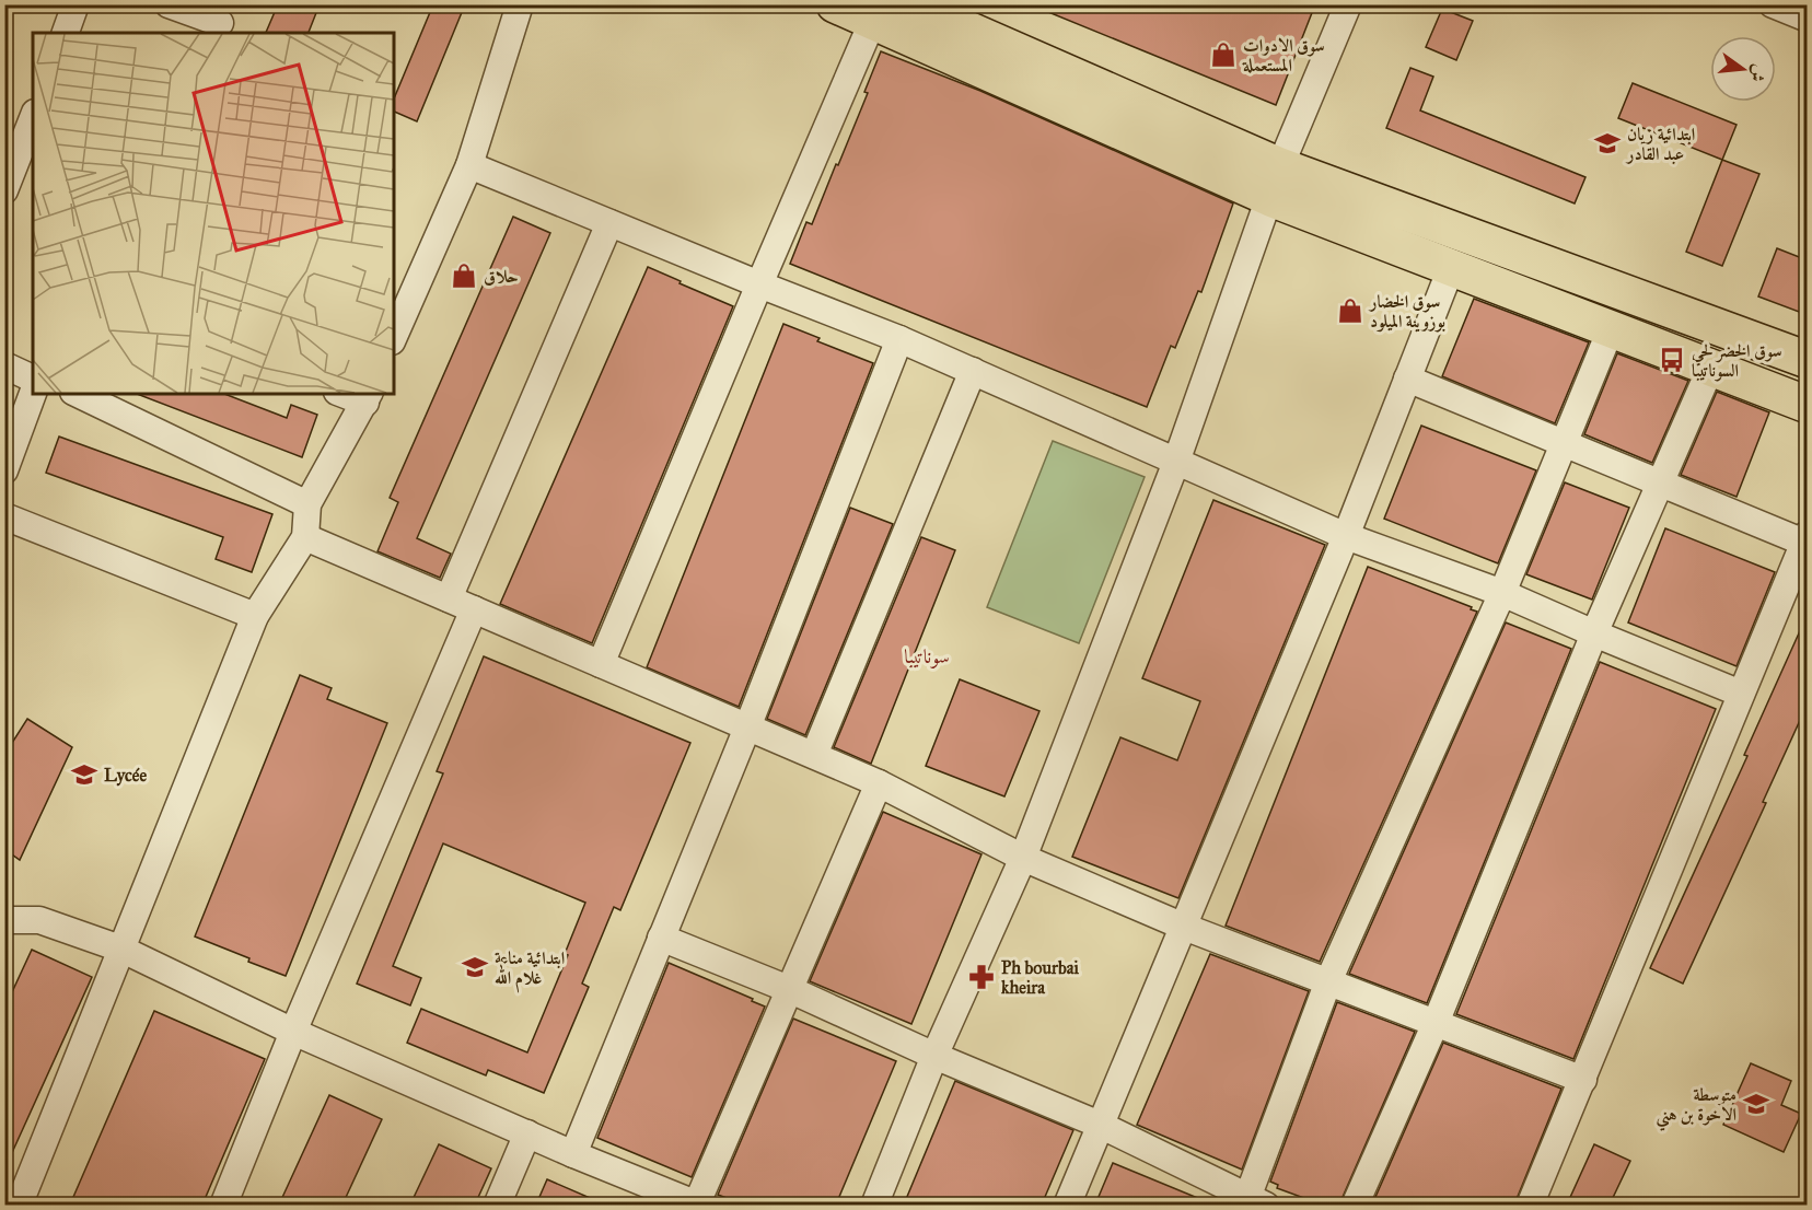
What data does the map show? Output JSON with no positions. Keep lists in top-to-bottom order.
{
  "districts": ["سوناتيبا"],
  "places": {
    "shop": ["سوق الادوات المستعملة", "حلاق", "سوق الخضار بوزوينة الميلود"],
    "school or university": [
      "ابتدائية زيان عبد القادر",
      "Lycée",
      "ابتدائية مناعة غلام الله",
      "متوسطة الاخوة بن هني"
    ],
    "bus stop": ["سوق الخضر لحي السوناتيبا"],
    "pharmacy": ["Ph bourbai kheira"]
  },
  "north": "right"
}
